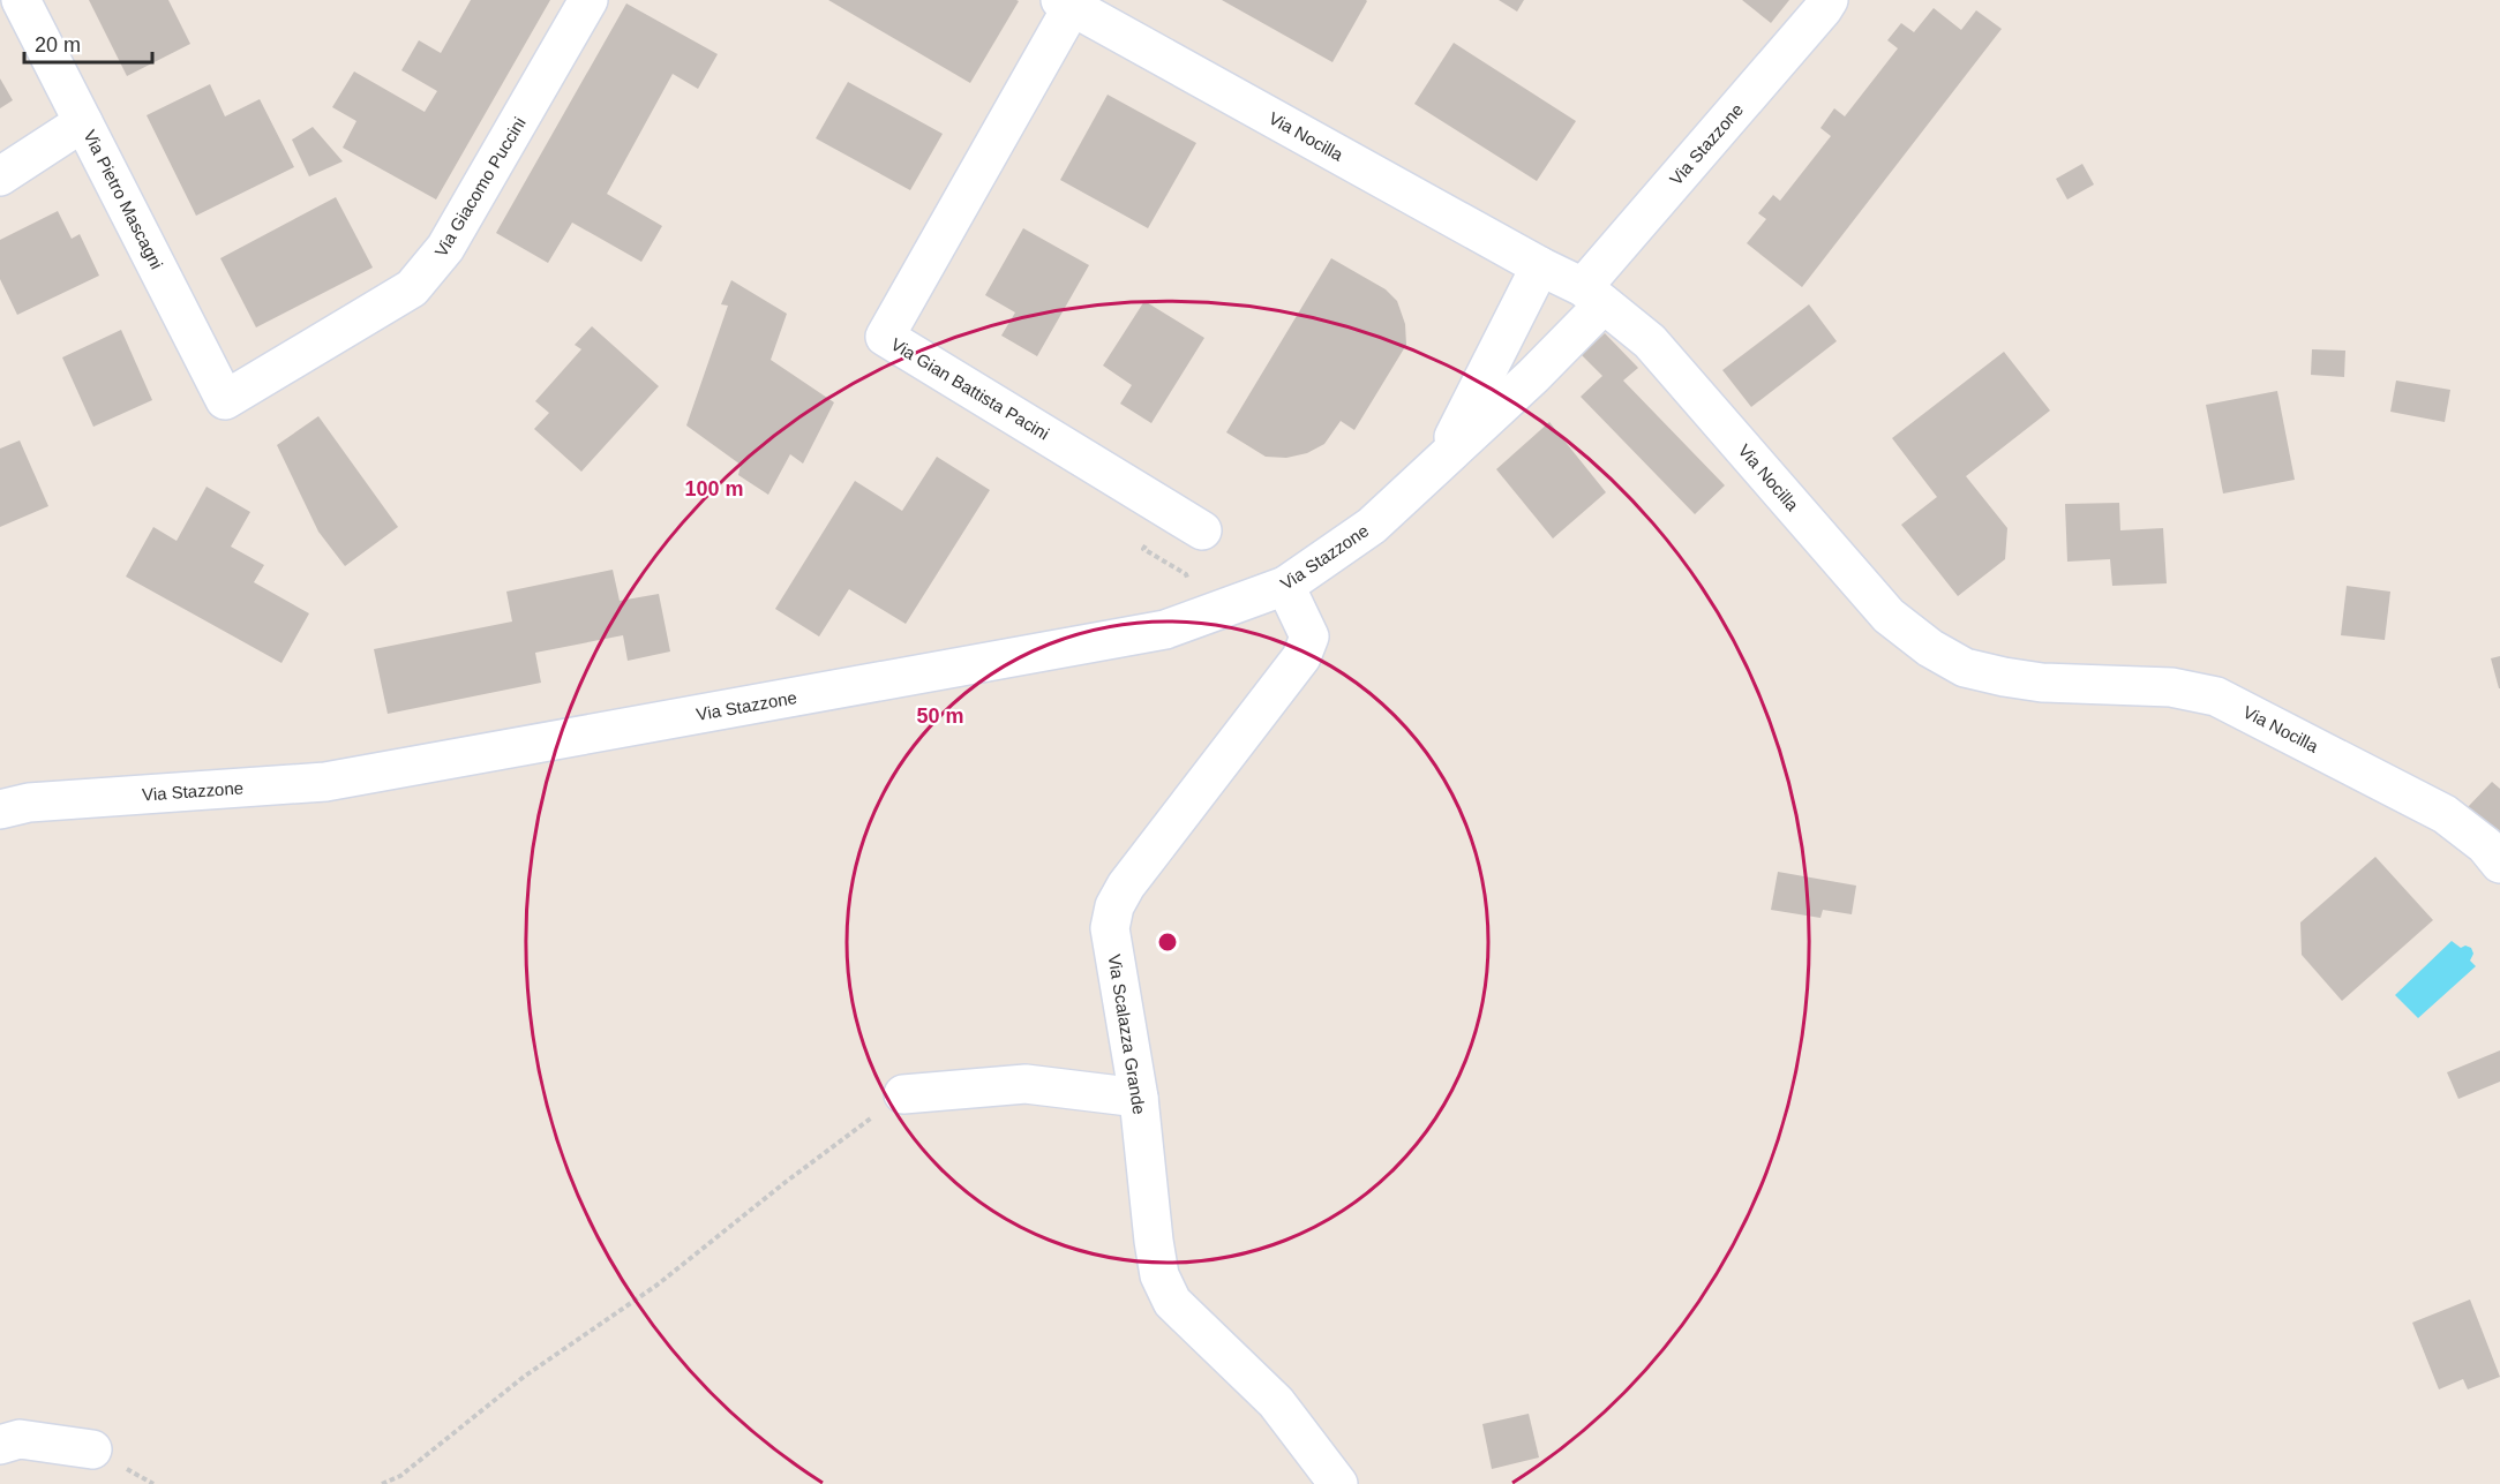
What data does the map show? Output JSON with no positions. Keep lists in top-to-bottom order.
{
  "streets": {
    "street": [
      "Via Nocilla",
      "Via Stazzone",
      "Via Giacomo Puccini",
      "Via Pietro Mascagni",
      "Via Gian Battista Pacini",
      "Via Scalazza Grande"
    ]
  },
  "crossings": [
    ["Via Nocilla", "Via Stazzone"],
    ["Via Nocilla", "Via Gian Battista Pacini"],
    ["Via Stazzone", "Via Scalazza Grande"],
    ["Via Giacomo Puccini", "Via Pietro Mascagni"]
  ],
  "scale_bar": "20 m",
  "rings": ["100 m", "50 m"]
}
